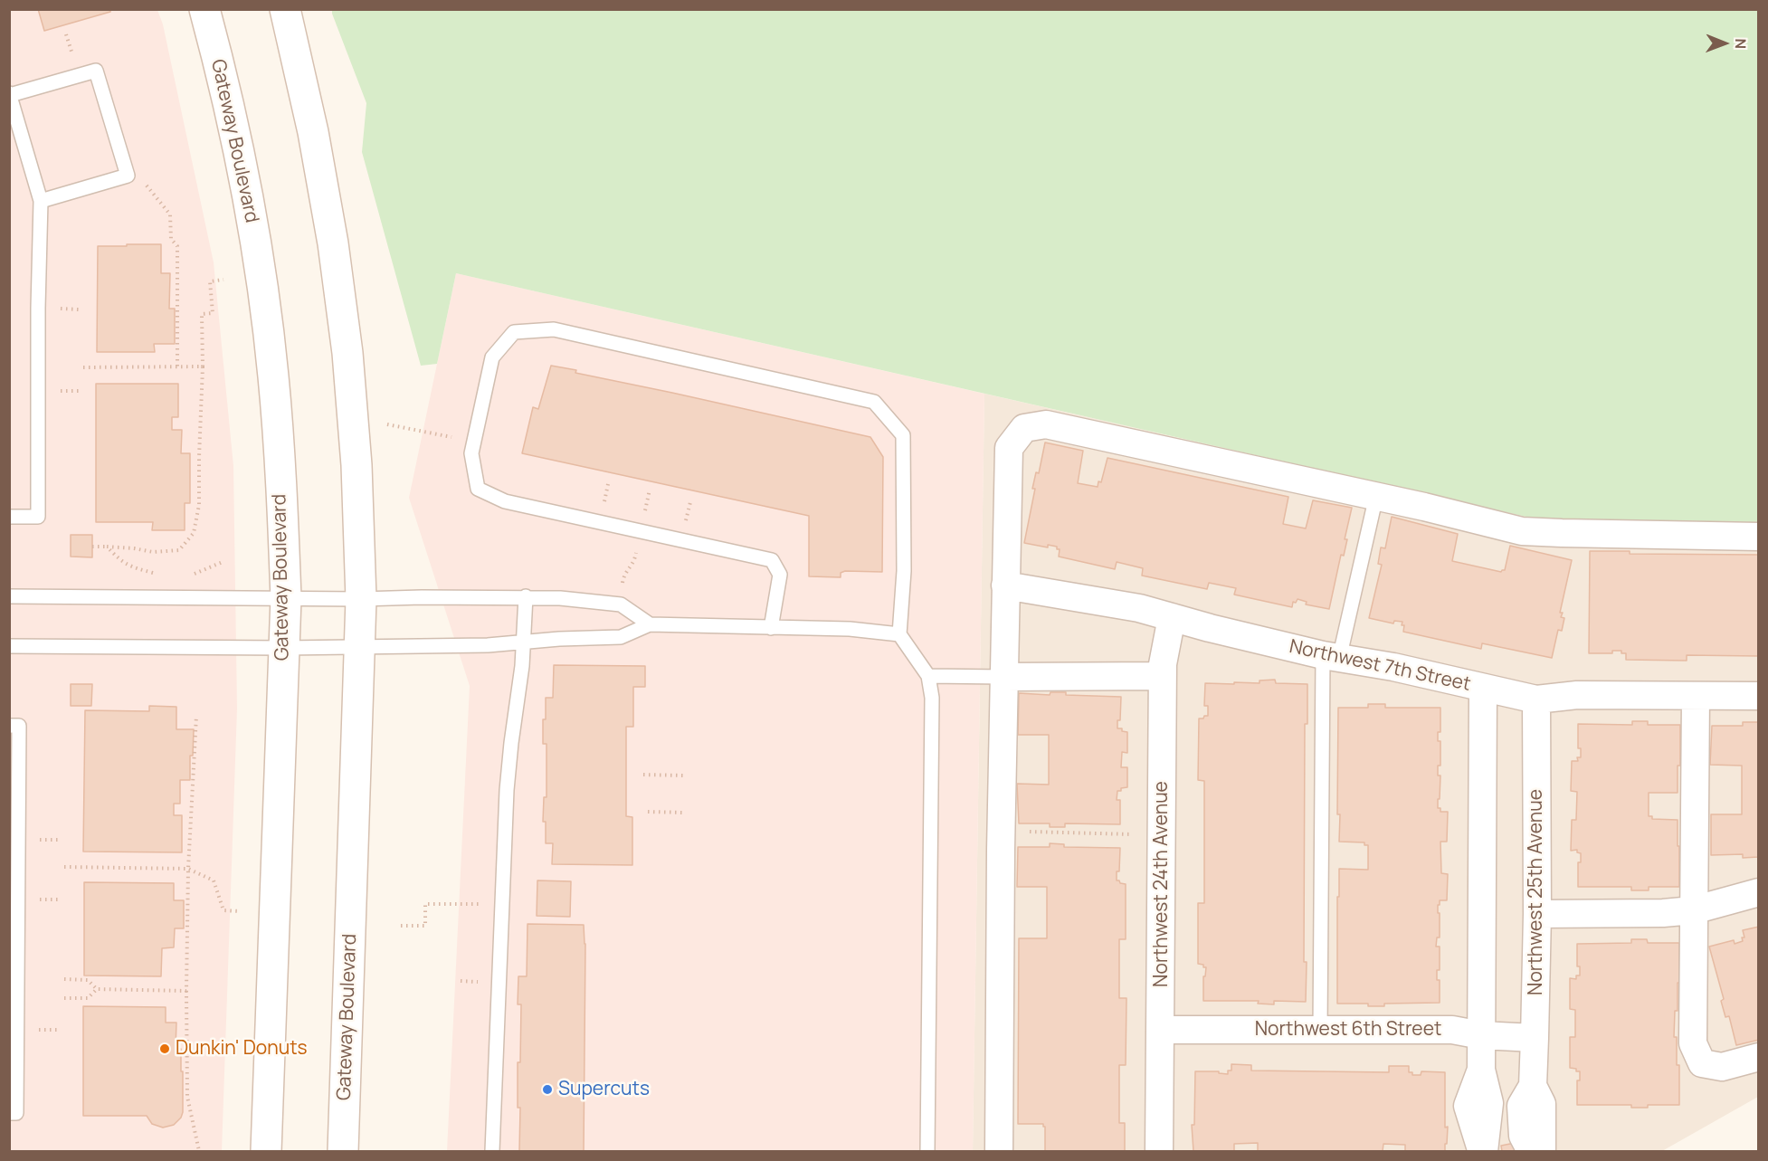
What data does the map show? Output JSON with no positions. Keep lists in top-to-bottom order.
{
  "streets": {
    "main road": ["Gateway Boulevard"],
    "street": [
      "Northwest 7th Street",
      "Northwest 24th Avenue",
      "Northwest 25th Avenue",
      "Northwest 6th Street"
    ]
  },
  "crossings": [
    ["Northwest 7th Street", "Northwest 24th Avenue"],
    ["Northwest 7th Street", "Northwest 25th Avenue"],
    ["Northwest 24th Avenue", "Northwest 6th Street"],
    ["Northwest 25th Avenue", "Northwest 6th Street"]
  ],
  "places": ["Dunkin' Donuts", "Supercuts"],
  "north": "right"
}
